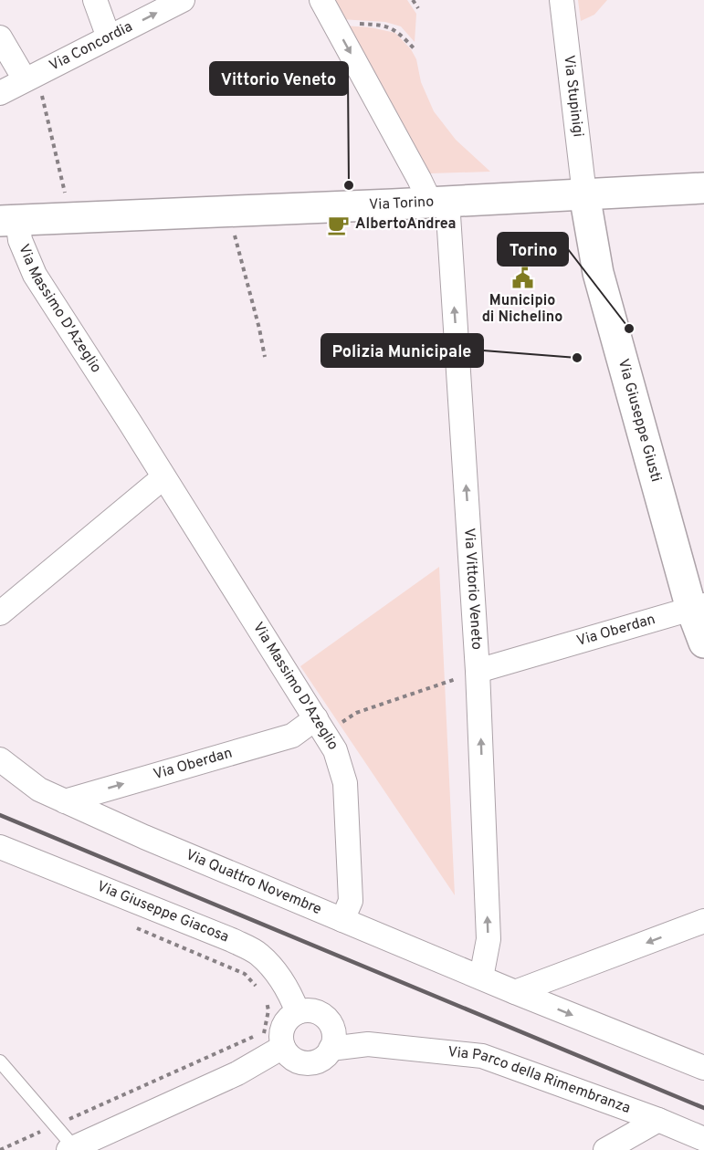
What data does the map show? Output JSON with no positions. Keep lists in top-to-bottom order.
{
  "streets": {
    "main road": ["Via Torino", "Via Giuseppe Giusti"],
    "street": [
      "Via Concordia",
      "Via Stupinigi",
      "Via Massimo D'Azeglio",
      "Via Vittorio Veneto",
      "Via Oberdan",
      "Via Quattro Novembre",
      "Via Giuseppe Giacosa",
      "Via Parco della Rimembranza"
    ]
  },
  "crossings": [
    ["Via Stupinigi", "Via Torino"],
    ["Via Stupinigi", "Via Giuseppe Giusti"],
    ["Via Torino", "Via Massimo D'Azeglio"],
    ["Via Torino", "Via Giuseppe Giusti"],
    ["Via Torino", "Via Vittorio Veneto"],
    ["Via Massimo D'Azeglio", "Via Oberdan"],
    ["Via Massimo D'Azeglio", "Via Quattro Novembre"],
    ["Via Giuseppe Giusti", "Via Oberdan"],
    ["Via Vittorio Veneto", "Via Oberdan"],
    ["Via Vittorio Veneto", "Via Quattro Novembre"],
    ["Via Oberdan", "Via Quattro Novembre"],
    ["Via Giuseppe Giacosa", "Via Parco della Rimembranza"]
  ],
  "one_way": ["Via Concordia", "Via Vittorio Veneto", "Via Oberdan"],
  "places": {
    "other": ["Vittorio Veneto", "Torino", "Polizia Municipale"],
    "cafe": ["AlbertoAndrea"],
    "public building": ["Municipio di Nichelino"]
  }
}
